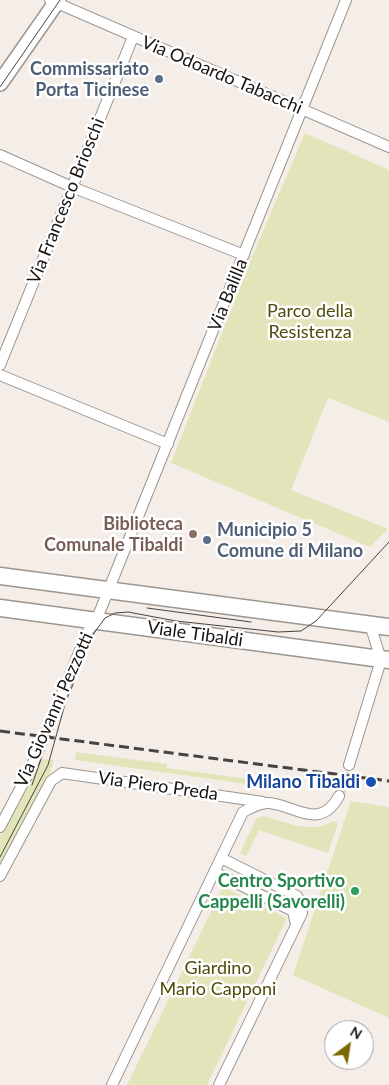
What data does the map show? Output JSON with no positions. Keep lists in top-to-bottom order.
{
  "streets": {
    "main road": ["Viale Tibaldi"],
    "street": [
      "Via Odoardo Tabacchi",
      "Via Francesco Brioschi",
      "Via Balilla",
      "Via Giovanni Pezzotti",
      "Via Piero Preda"
    ]
  },
  "crossings": [
    ["Via Odoardo Tabacchi", "Via Francesco Brioschi"],
    ["Via Odoardo Tabacchi", "Via Balilla"],
    ["Via Balilla", "Viale Tibaldi"],
    ["Via Balilla", "Via Giovanni Pezzotti"],
    ["Viale Tibaldi", "Via Giovanni Pezzotti"],
    ["Via Giovanni Pezzotti", "Via Piero Preda"]
  ],
  "parks": ["Parco della Resistenza", "Giardino Mario Capponi"],
  "places": [
    "Commissariato Porta Ticinese",
    "Biblioteca Comunale Tibaldi",
    "Municipio 5 Comune di Milano",
    "Milano Tibaldi",
    "Centro Sportivo Cappelli (Savorelli)"
  ],
  "north": "top right"
}
